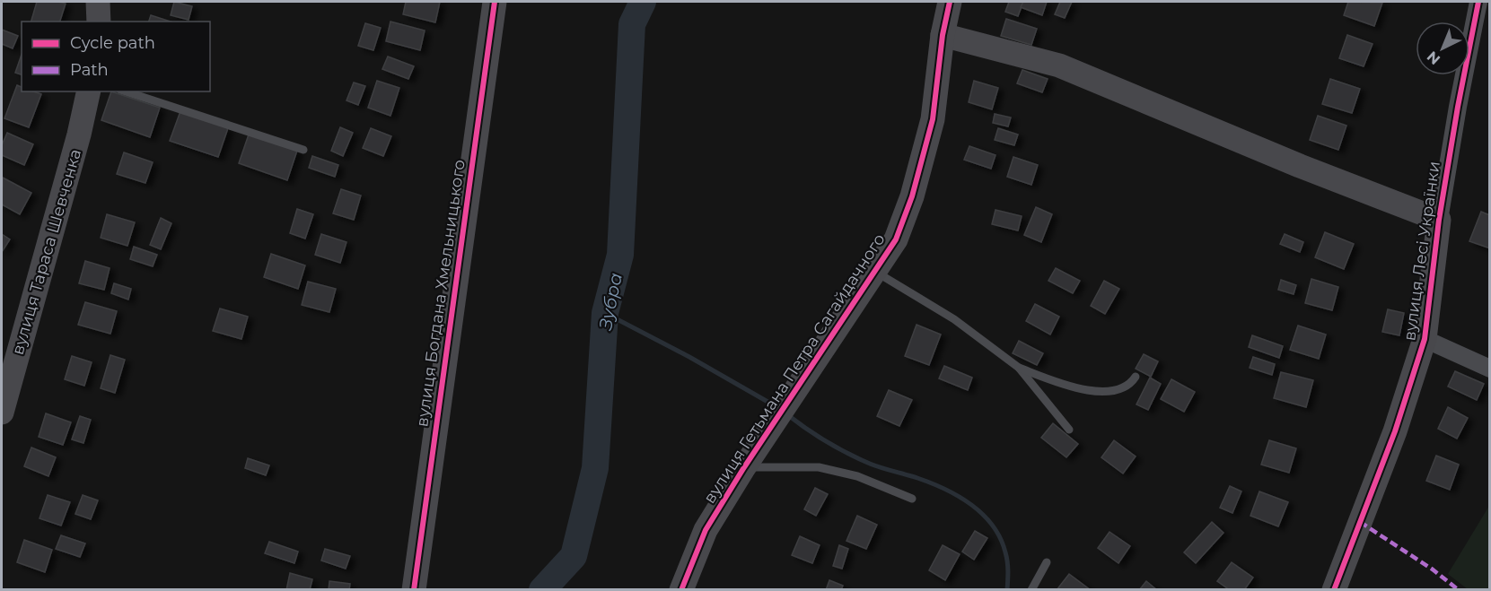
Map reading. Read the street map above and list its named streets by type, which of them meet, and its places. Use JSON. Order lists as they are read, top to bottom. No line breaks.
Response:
{"streets":{"street":["вулиця Лесі Українки","вулиця Тараса Шевченка","вулиця Богдана Хмельницького","вулиця Гетьмана Петра Сагайдачного"]},"water":["Зубра"],"legend":["Cycle path","Path"],"north":"bottom left"}
